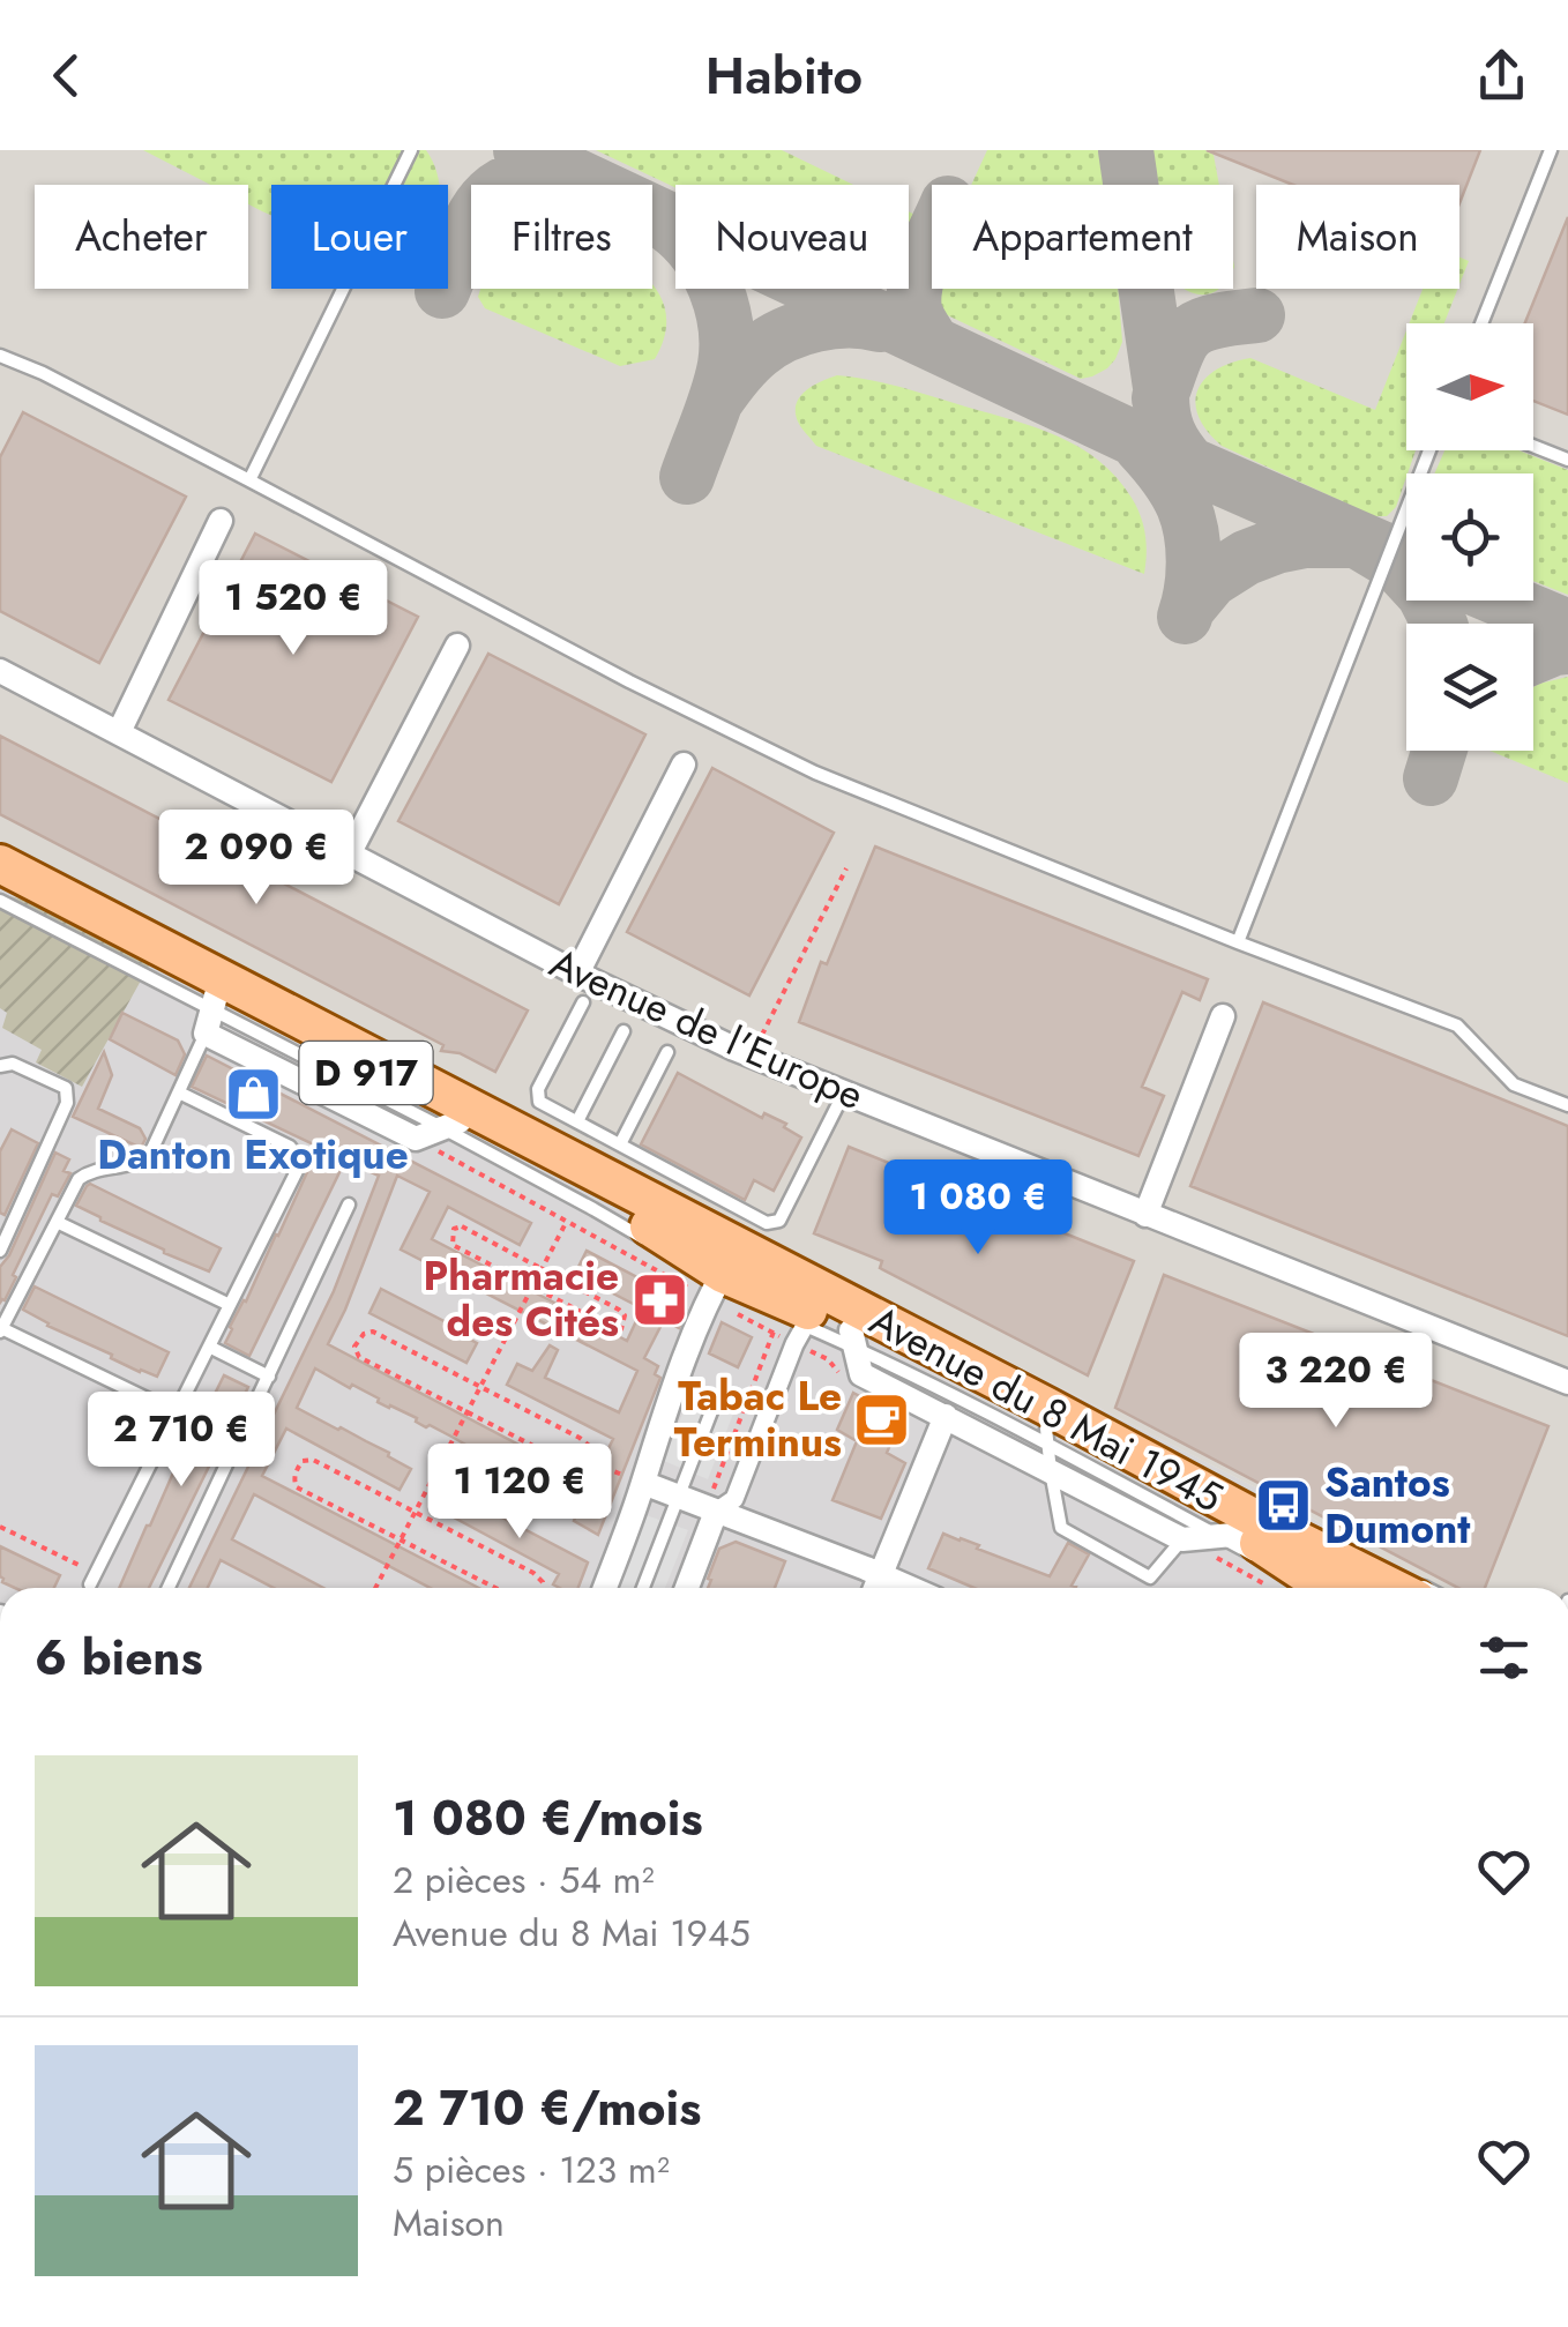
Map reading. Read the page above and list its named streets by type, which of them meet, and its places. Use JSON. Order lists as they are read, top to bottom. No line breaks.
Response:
{"streets":{"main road":["D 917","Avenue du 8 Mai 1945"],"street":["Avenue de l'Europe"]},"places":{"shop":["Danton Exotique"],"pharmacy":["Pharmacie des Cités"],"cafe":["Tabac Le Terminus"],"bus stop":["Santos Dumont"]},"north":"right","page":{"header":"Habito","chip":["Acheter","Louer","Filtres","Nouveau","Appartement","Maison"],"price":["1 520 €","2 090 €","1 080 €","3 220 €","2 710 €","1 120 €"],"heading":"6 biens","list":[{"name":"1 080 €/mois","note":"2 pièces · 54 m² · Avenue du 8 Mai 1945"},{"name":"2 710 €/mois","note":"5 pièces · 123 m² · Maison"}]}}
